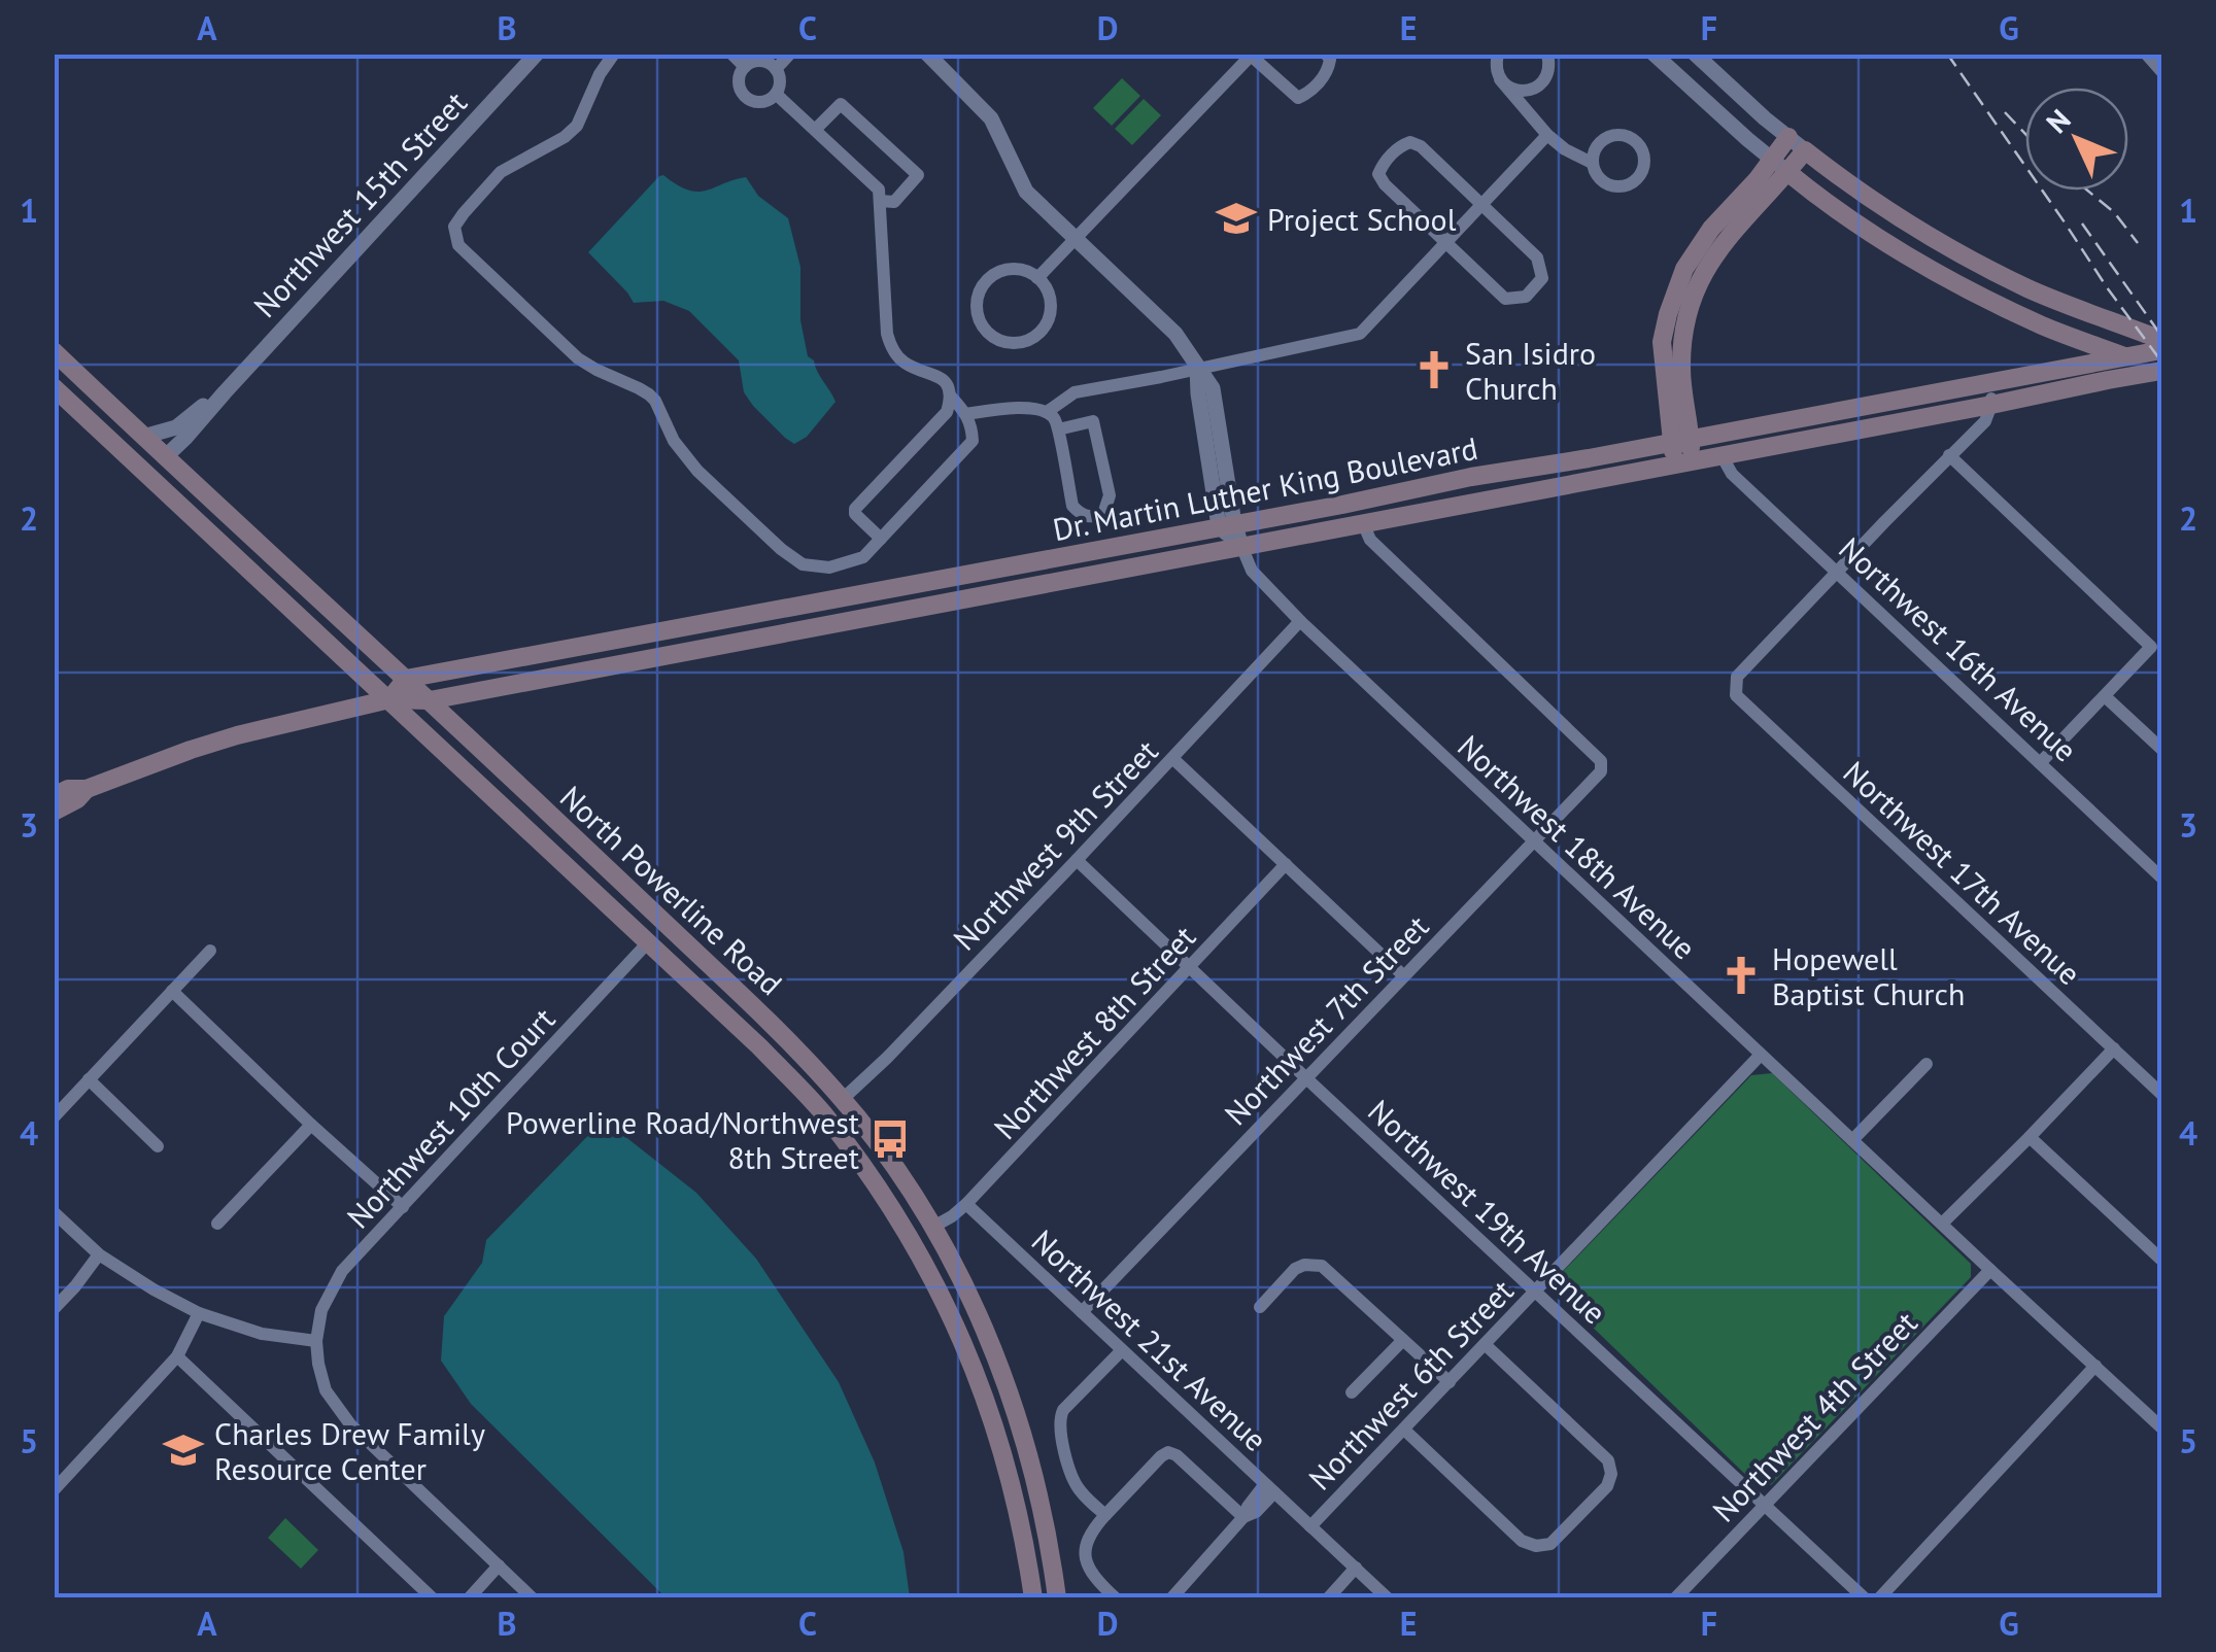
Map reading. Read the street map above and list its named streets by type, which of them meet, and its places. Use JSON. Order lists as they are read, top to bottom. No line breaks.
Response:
{"streets":{"main road":["Dr. Martin Luther King Boulevard","North Powerline Road"],"street":["Northwest 15th Street","Northwest 16th Avenue","Northwest 9th Street","Northwest 18th Avenue","Northwest 17th Avenue","Northwest 7th Street","Northwest 8th Street","Northwest 10th Court","Northwest 19th Avenue","Northwest 21st Avenue","Northwest 6th Street","Northwest 4th Street"]},"crossings":[["Northwest 15th Street","North Powerline Road"],["Dr. Martin Luther King Boulevard","Northwest 16th Avenue"],["Dr. Martin Luther King Boulevard","Northwest 18th Avenue"],["Dr. Martin Luther King Boulevard","North Powerline Road"],["Dr. Martin Luther King Boulevard","Northwest 7th Street"],["Northwest 16th Avenue","Northwest 17th Avenue"],["Northwest 9th Street","Northwest 18th Avenue"],["Northwest 9th Street","North Powerline Road"],["Northwest 9th Street","Northwest 19th Avenue"],["Northwest 18th Avenue","Northwest 7th Street"],["Northwest 18th Avenue","Northwest 6th Street"],["Northwest 18th Avenue","Northwest 4th Street"],["North Powerline Road","Northwest 8th Street"],["North Powerline Road","Northwest 10th Court"],["Northwest 7th Street","Northwest 19th Avenue"],["Northwest 7th Street","Northwest 21st Avenue"],["Northwest 8th Street","Northwest 19th Avenue"],["Northwest 8th Street","Northwest 21st Avenue"],["Northwest 19th Avenue","Northwest 6th Street"],["Northwest 19th Avenue","Northwest 4th Street"],["Northwest 21st Avenue","Northwest 6th Street"]],"places":{"school or university":["Project School","Charles Drew Family Resource Center"],"church":["San Isidro Church","Hopewell Baptist Church"],"bus stop":["Powerline Road/Northwest 8th Street"]},"north":"top left","grid":{"columns":["A","B","C","D","E","F","G"],"rows":["1","2","3","4","5"]}}
